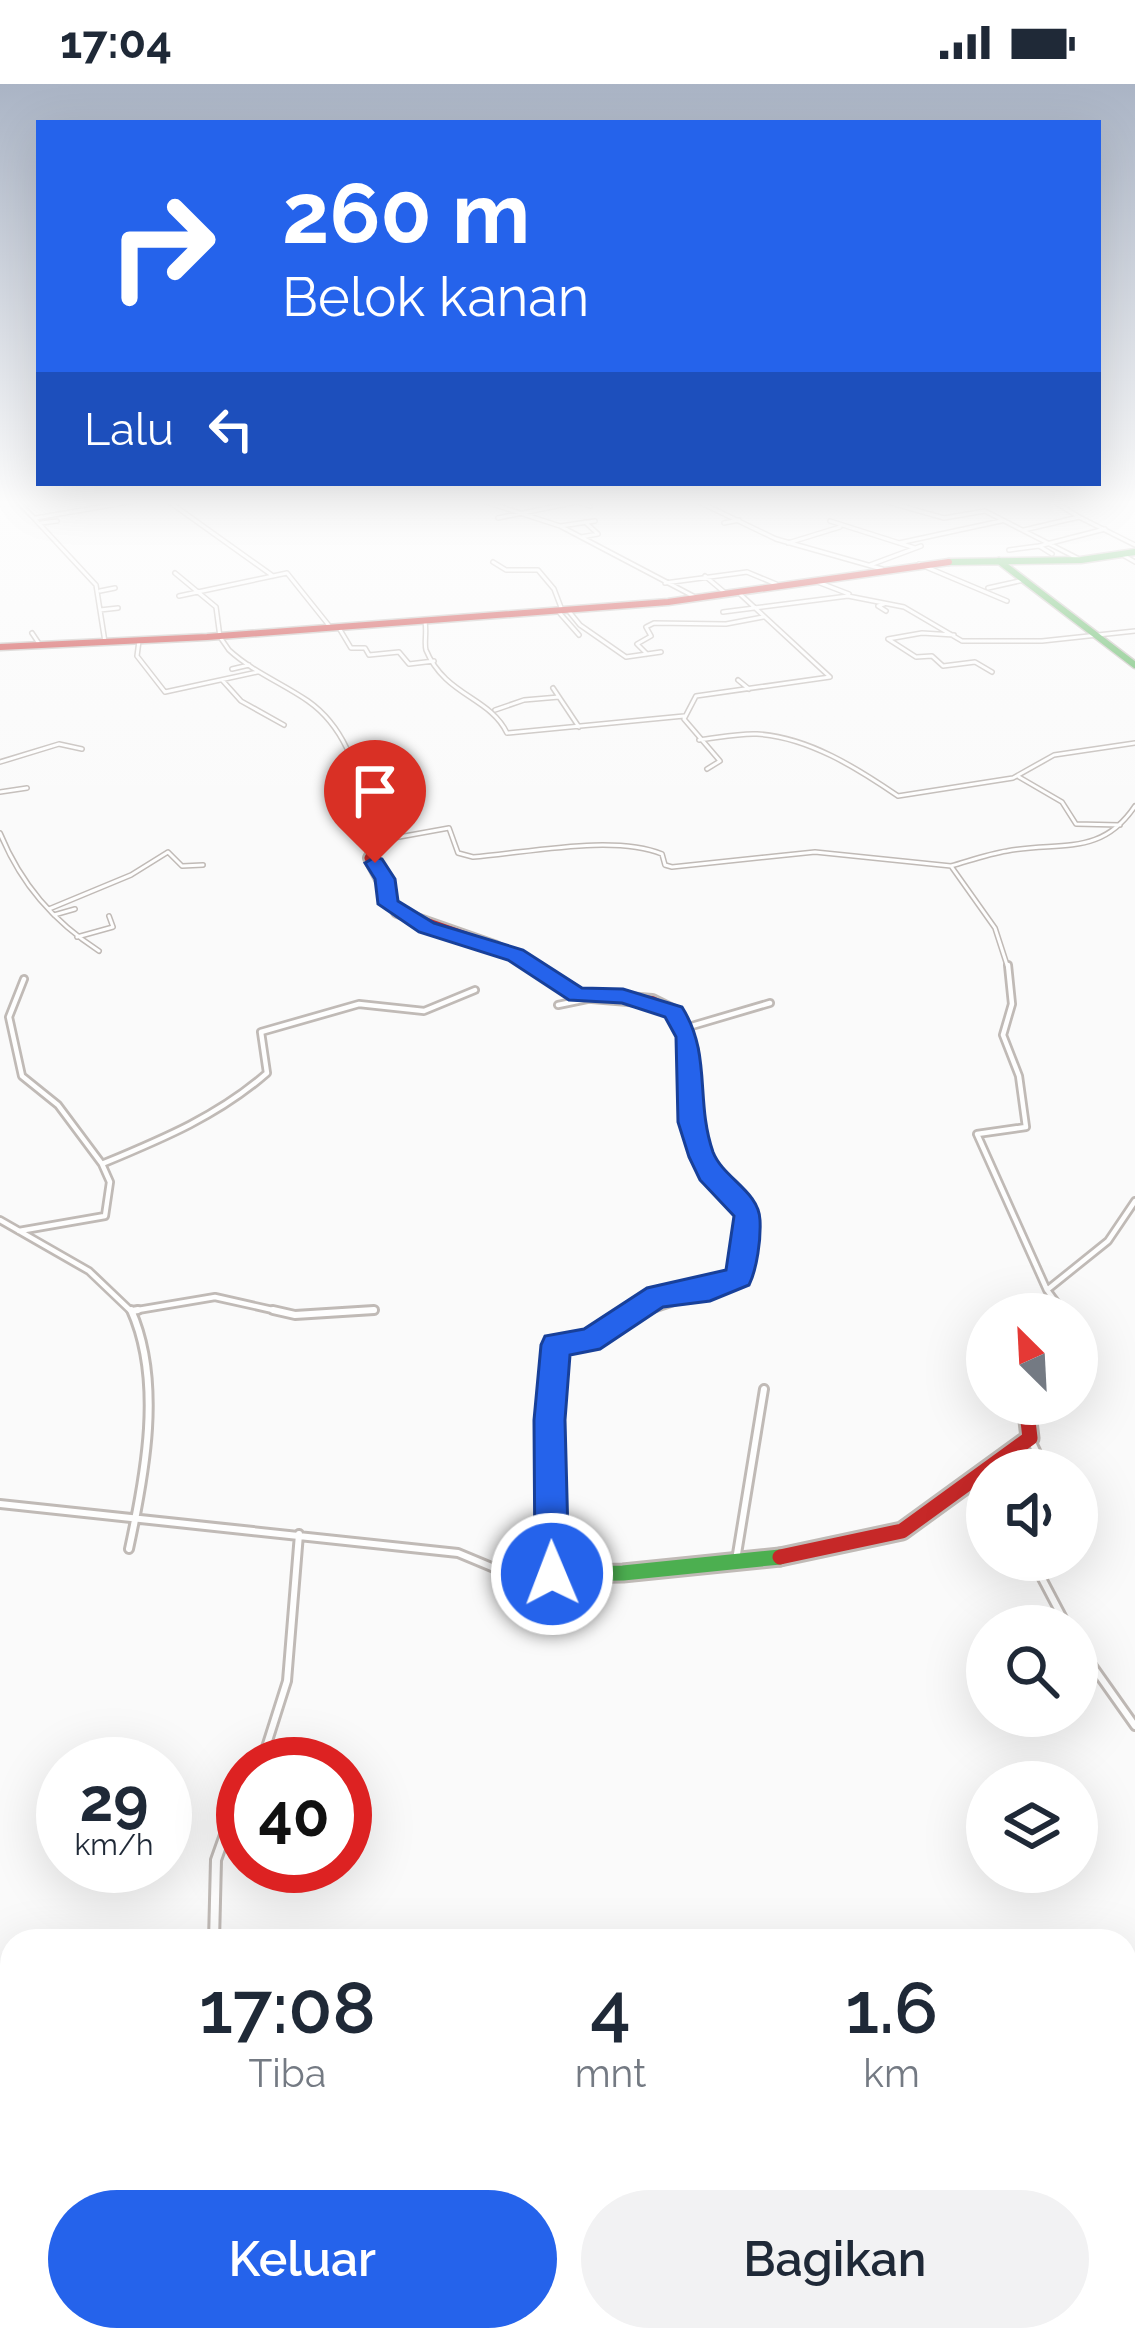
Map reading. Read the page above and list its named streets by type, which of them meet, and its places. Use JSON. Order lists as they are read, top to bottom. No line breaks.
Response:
{"north":"top left","page":{"status":"17:04","turn":["260 m","Belok kanan"],"then":"Lalu","speed":"29 km/h","limit":"40","eta":["17:08","Tiba","4","mnt","1.6","km"],"buttons":["Keluar","Bagikan"]}}
